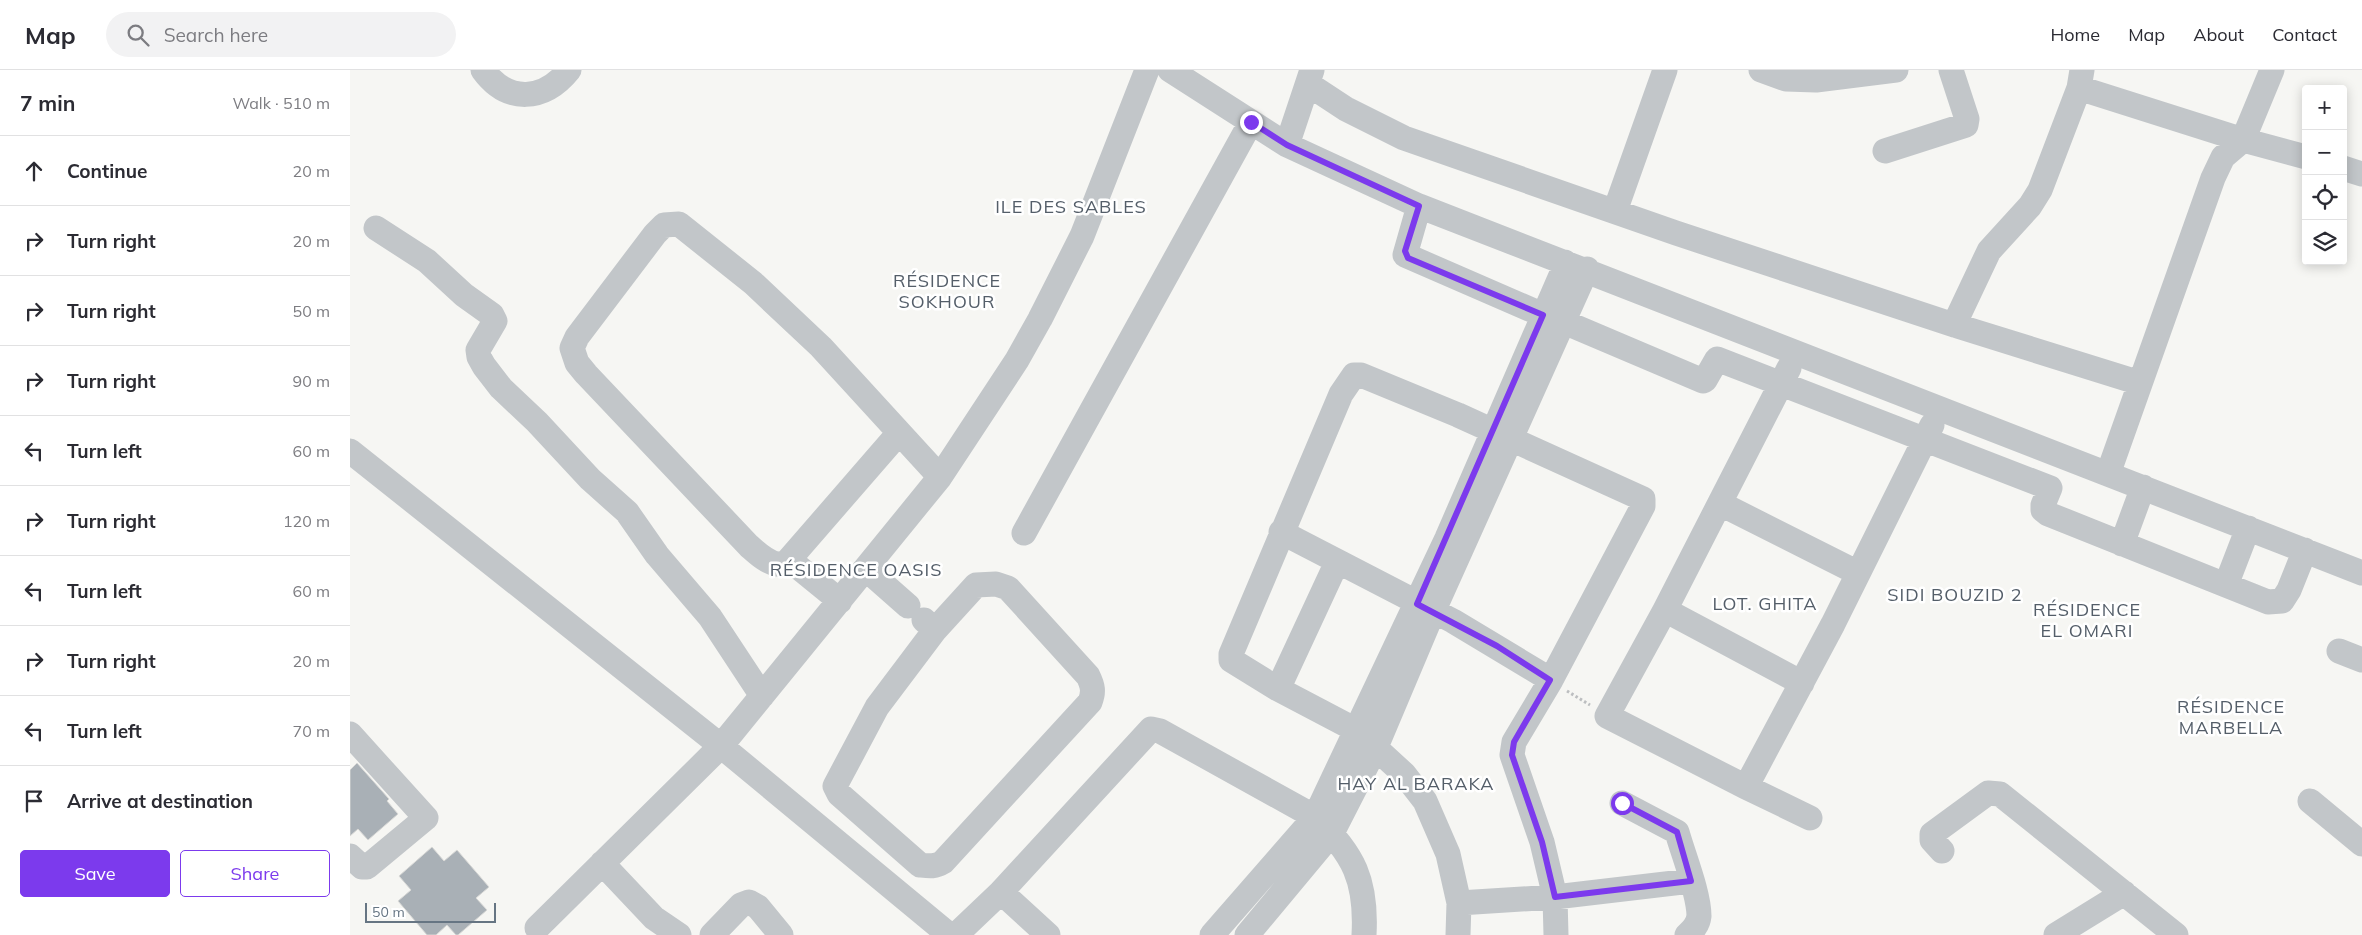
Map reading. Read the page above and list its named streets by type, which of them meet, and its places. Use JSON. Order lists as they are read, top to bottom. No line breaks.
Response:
{"districts":["ILE DES SABLES","RÉSIDENCE SOKHOUR","RÉSIDENCE OASIS","SIDI BOUZID 2","LOT. GHITA","RÉSIDENCE EL OMARI","RÉSIDENCE MARBELLA","HAY AL BARAKA"],"scale_bar":"50 m","page":{"header":"Map","search":"Search here","nav":["Home","Map","About","Contact"],"heading":["7 min","Walk · 510 m"],"map_buttons":["+","−"],"list":[["Continue","20 m"],["Turn right","20 m"],["Turn right","50 m"],["Turn right","90 m"],["Turn left","60 m"],["Turn right","120 m"],["Turn left","60 m"],["Turn right","20 m"],["Turn left","70 m"],"Arrive at destination"],"buttons":["Save","Share"],"scale":"50 m"}}
